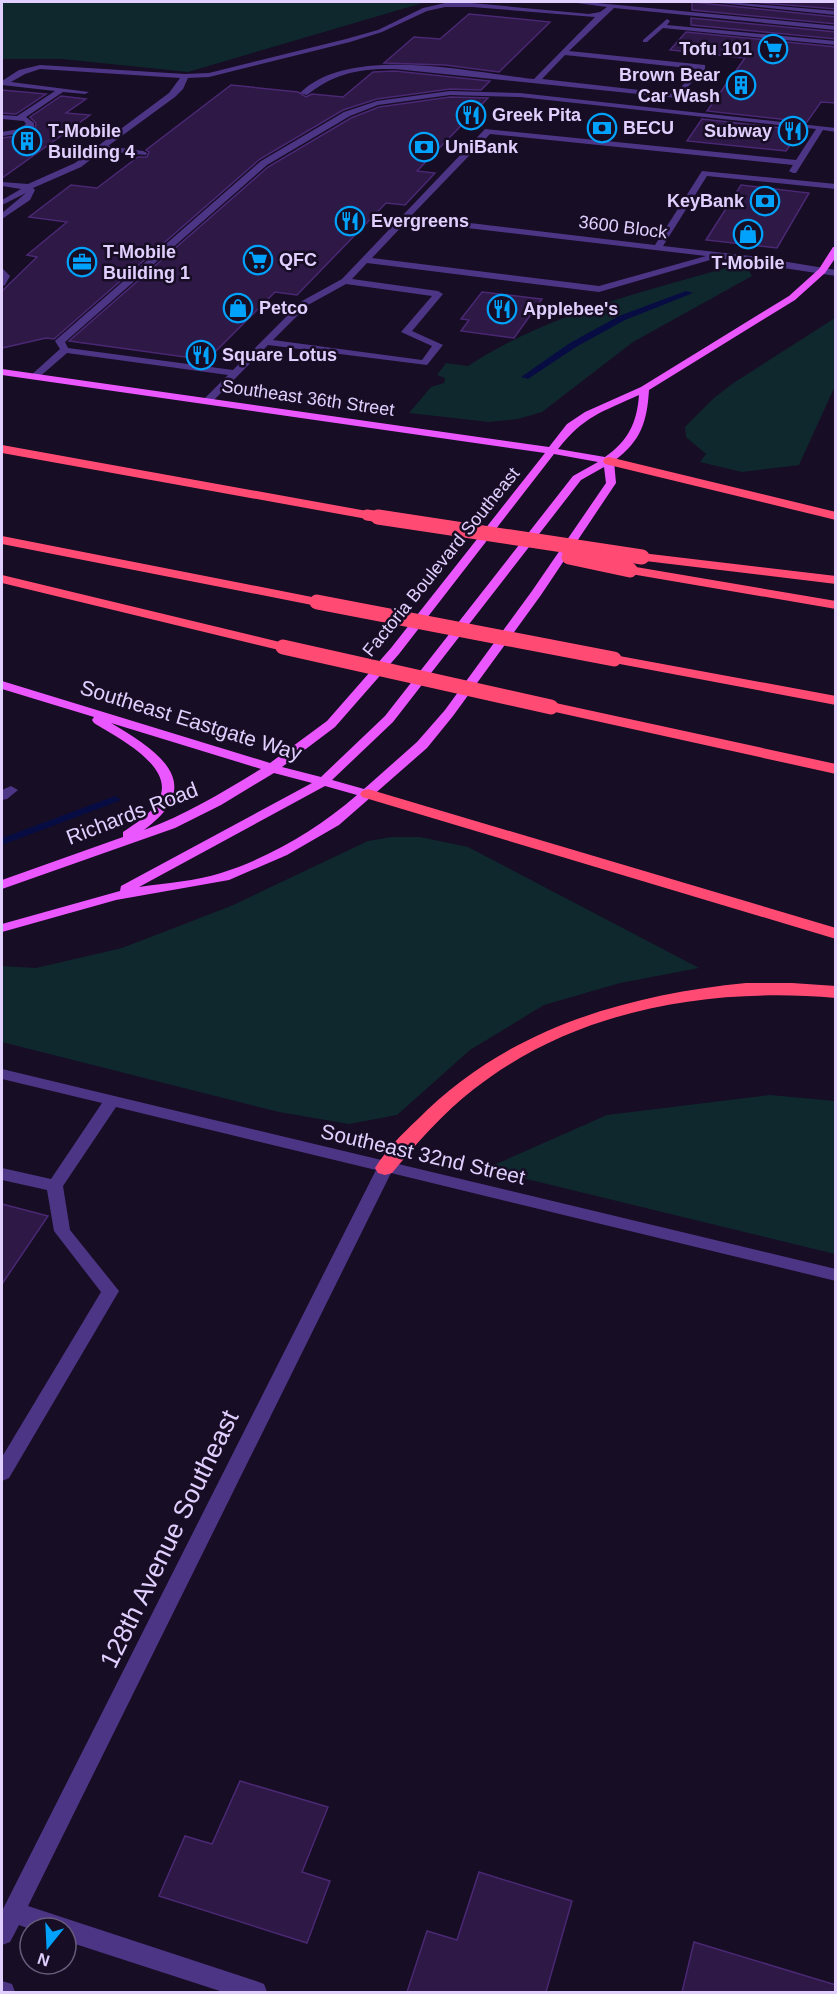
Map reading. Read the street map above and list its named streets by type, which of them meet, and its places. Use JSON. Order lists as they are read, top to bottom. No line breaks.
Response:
{"streets":{"main road":["Southeast 36th Street","Factoria Boulevard Southeast","Southeast Eastgate Way","Richards Road"],"street":["3600 Block","Southeast 32nd Street","128th Avenue Southeast"]},"crossings":[["3600 Block","Factoria Boulevard Southeast"],["Southeast 36th Street","Factoria Boulevard Southeast"],["Factoria Boulevard Southeast","Southeast Eastgate Way"],["Factoria Boulevard Southeast","Richards Road"],["Southeast Eastgate Way","Richards Road"],["Southeast 32nd Street","128th Avenue Southeast"]],"places":{"supermarket":["Tofu 101","QFC"],"building":["Brown Bear Car Wash","T-Mobile Building 4"],"restaurant":["Greek Pita","Subway","Evergreens","Applebee's","Square Lotus"],"bank":["BECU","UniBank","KeyBank"],"shop":["T-Mobile","Petco"],"office":["T-Mobile Building 1"]},"north":"bottom"}
